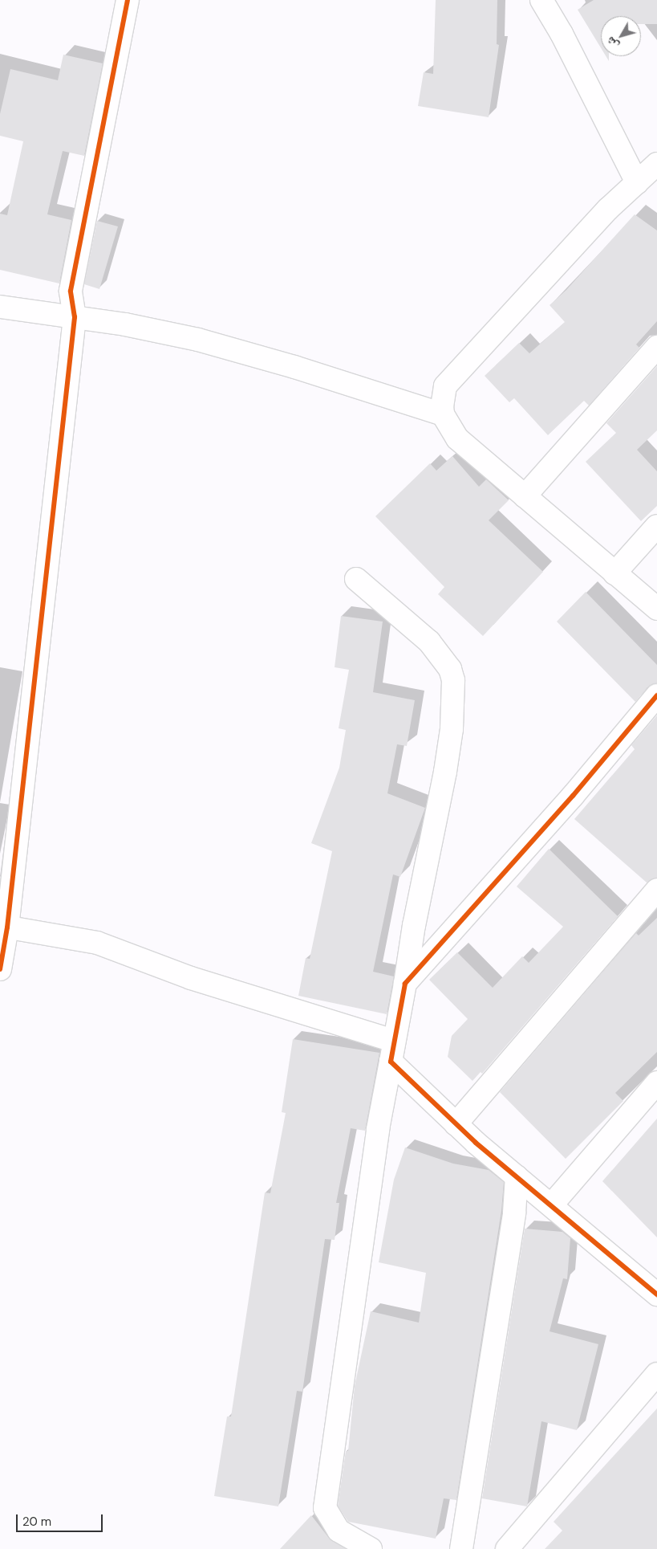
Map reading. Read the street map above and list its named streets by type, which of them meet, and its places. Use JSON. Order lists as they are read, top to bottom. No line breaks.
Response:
{"scale_bar":"20 m","north":"bottom left"}
